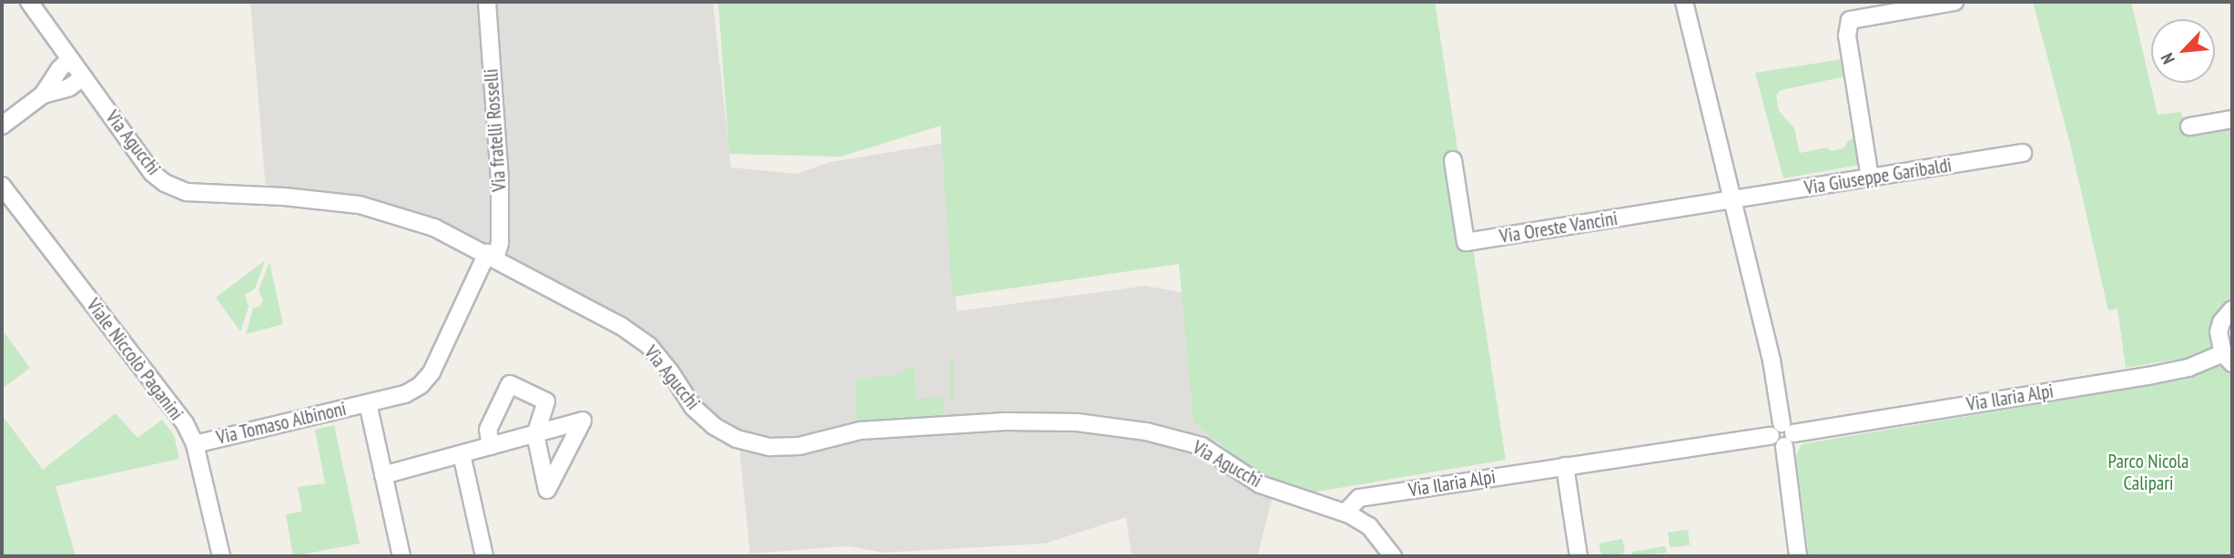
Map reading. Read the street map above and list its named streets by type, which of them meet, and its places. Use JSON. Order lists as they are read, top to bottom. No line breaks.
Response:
{"streets":{"street":["Via fratelli Rosselli","Via Agucchi","Via Giuseppe Garibaldi","Via Oreste Vancini","Viale Niccolò Paganini","Via Ilaria Alpi","Via Tomaso Albinoni"]},"crossings":[["Via fratelli Rosselli","Via Agucchi"],["Via fratelli Rosselli","Via Tomaso Albinoni"],["Via Agucchi","Via Ilaria Alpi"],["Via Agucchi","Via Tomaso Albinoni"],["Via Giuseppe Garibaldi","Via Oreste Vancini"],["Viale Niccolò Paganini","Via Tomaso Albinoni"]],"parks":["Parco Nicola Calipari"],"north":"bottom left"}
